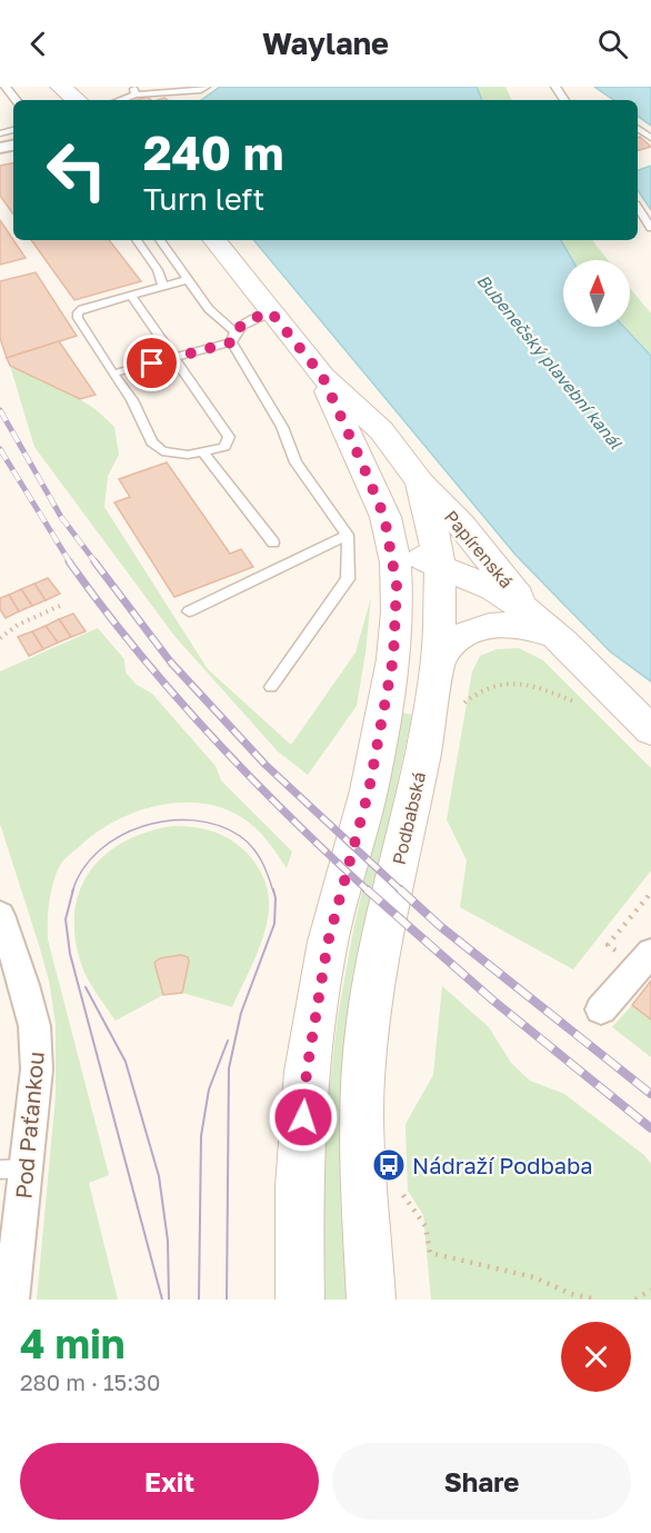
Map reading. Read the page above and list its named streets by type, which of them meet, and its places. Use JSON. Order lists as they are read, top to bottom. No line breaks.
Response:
{"streets":{"main road":["Papírenská","Podbabská"],"street":["Pod Paťankou"]},"crossings":[["Papírenská","Podbabská"]],"water":["Bubenečský plavební kanál"],"places":{"bus stop":["Nádraží Podbaba"]},"north":"top","page":{"header":"Waylane","turn":["240 m","Turn left"],"heading":["4 min","280 m · 15:30"],"buttons":["Exit","Share"]}}
